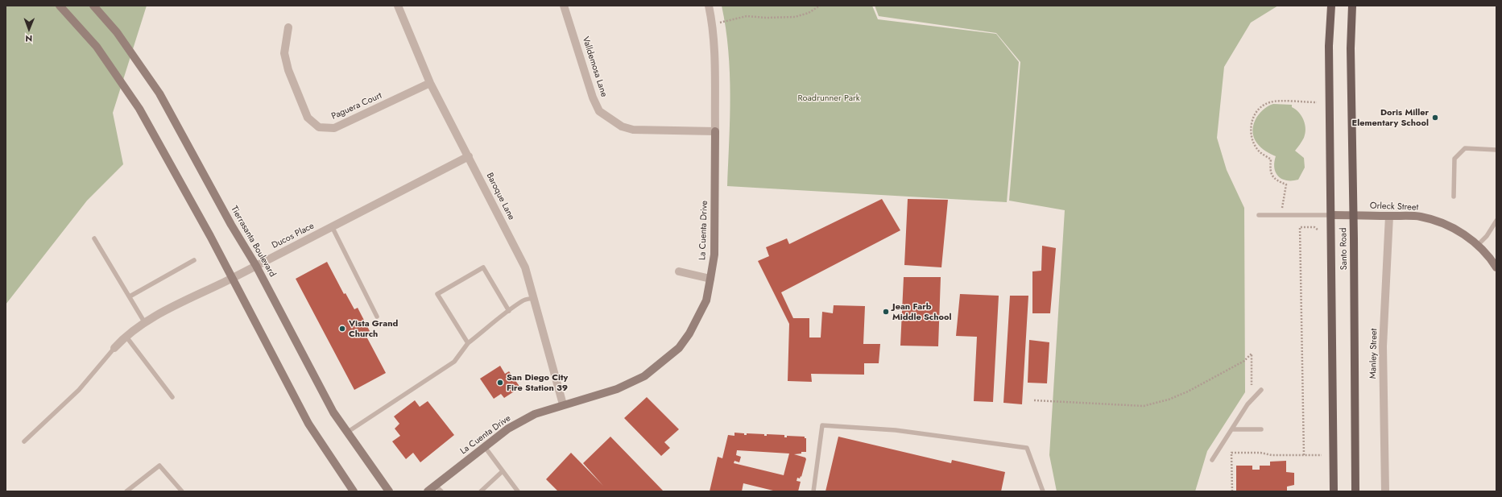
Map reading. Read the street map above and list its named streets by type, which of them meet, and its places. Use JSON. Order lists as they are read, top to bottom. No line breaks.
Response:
{"streets":{"main road":["Orleck Street","La Cuenta Drive","Tierrasanta Boulevard","Santo Road"],"street":["Valldemosa Lane","Paguera Court","Baroque Lane","Ducos Place","Manley Street"]},"crossings":[["Valldemosa Lane","La Cuenta Drive"],["Paguera Court","Baroque Lane"],["Baroque Lane","La Cuenta Drive"],["Baroque Lane","Ducos Place"],["Orleck Street","Santo Road"],["Orleck Street","Manley Street"],["Ducos Place","Tierrasanta Boulevard"]],"parks":["Roadrunner Park"],"places":["Doris Miller Elementary School","Jean Farb Middle School","Vista Grand Church","San Diego City Fire Station 39"],"north":"bottom"}
